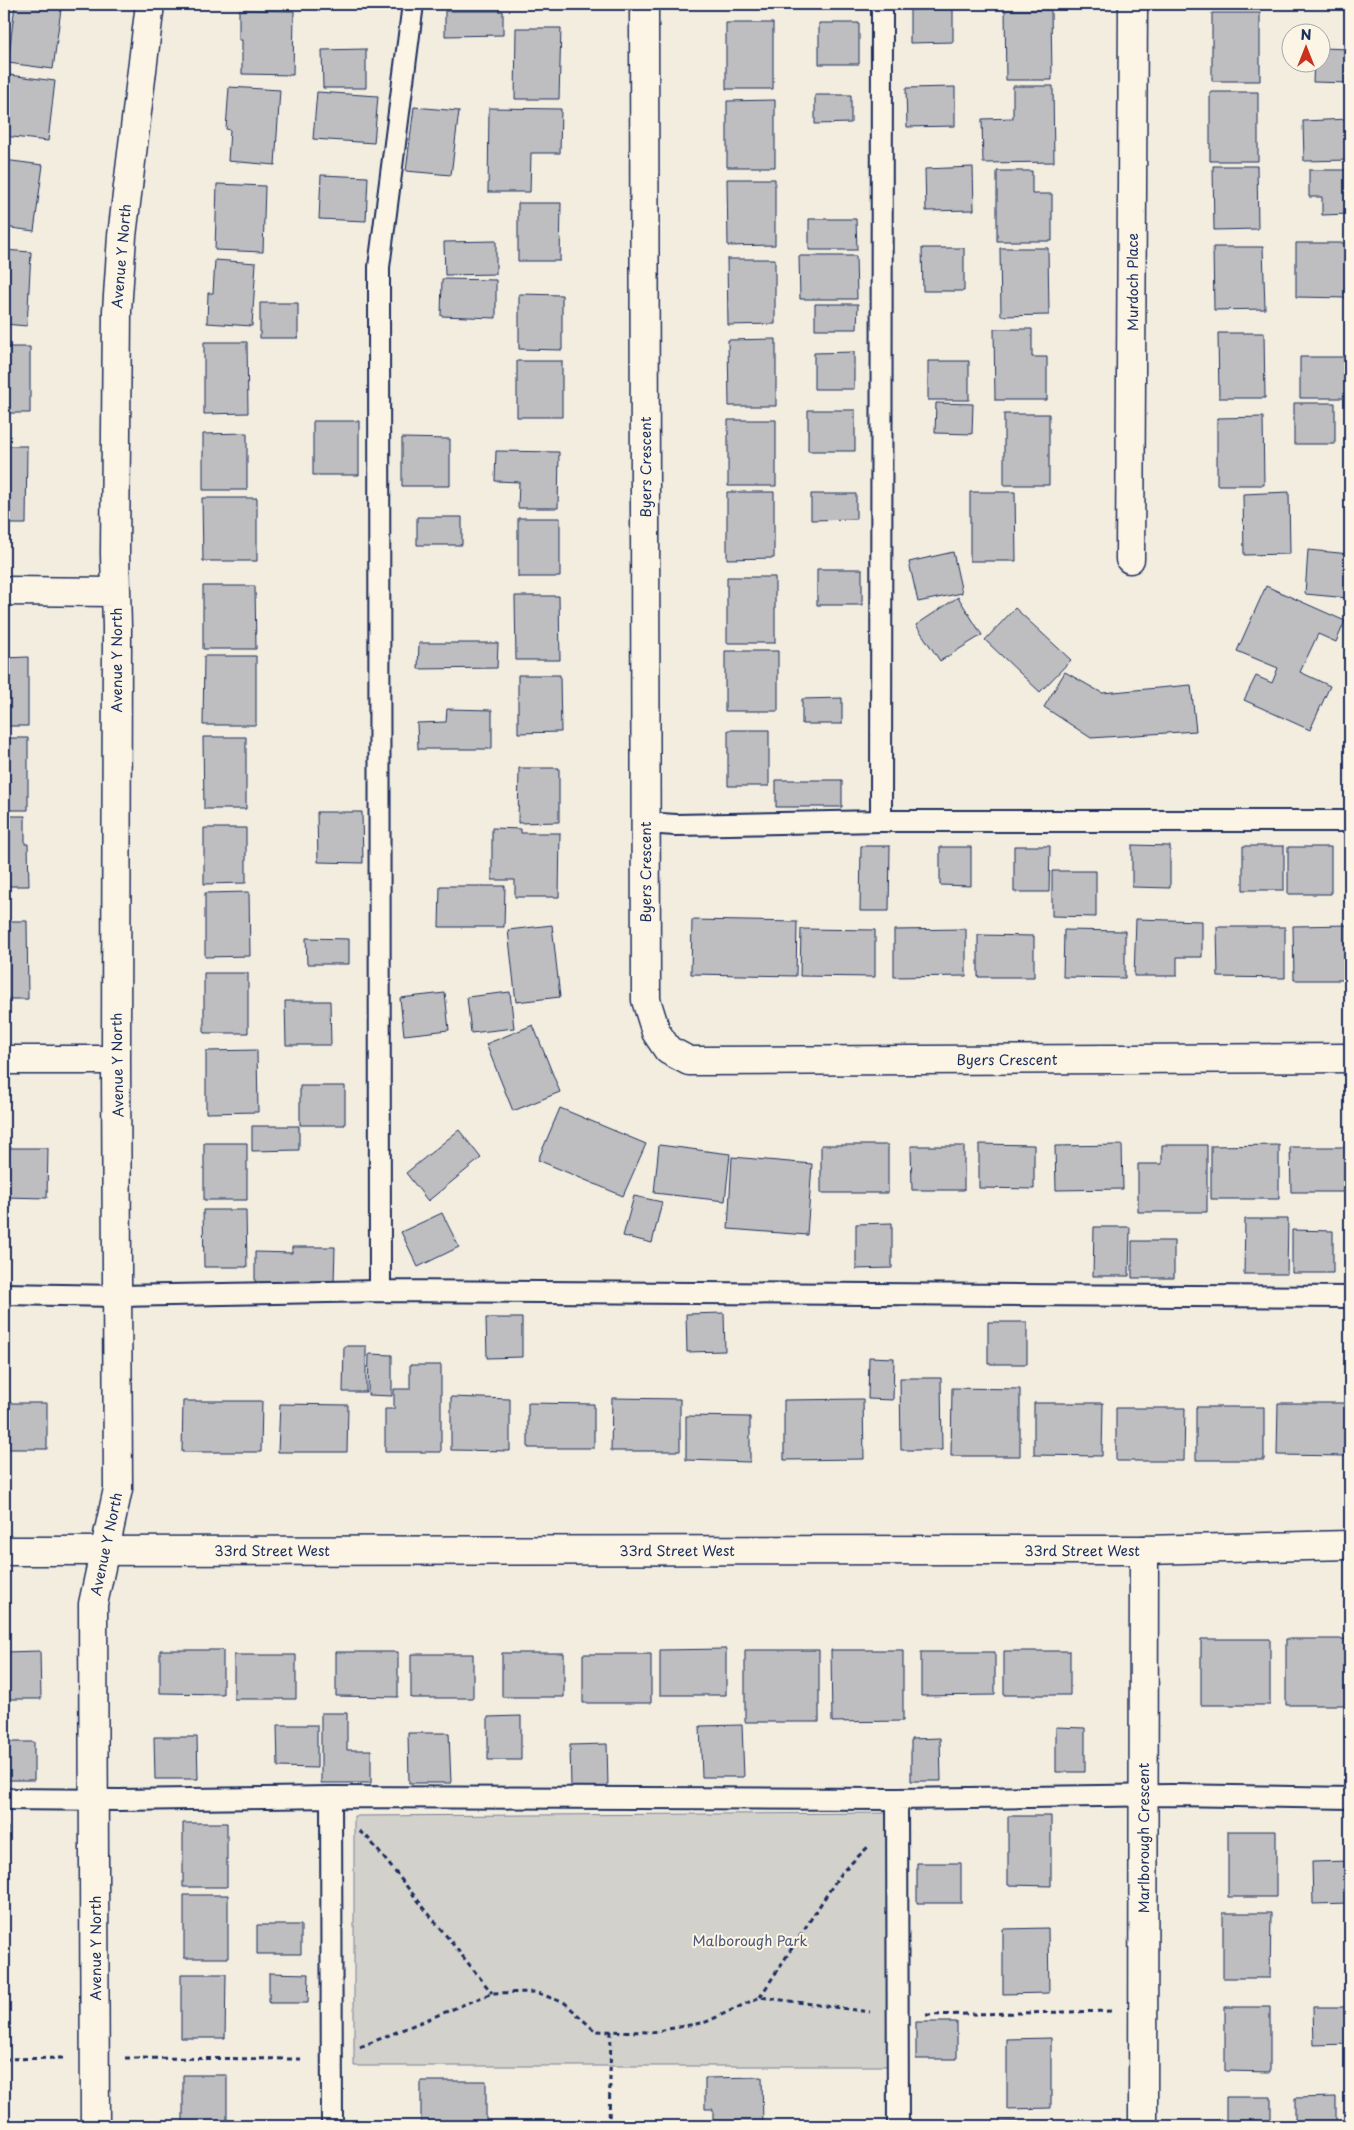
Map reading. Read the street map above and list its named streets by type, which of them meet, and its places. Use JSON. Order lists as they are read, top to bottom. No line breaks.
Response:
{"streets":{"street":["Avenue Y North","Murdoch Place","Byers Crescent","33rd Street West","Marlborough Crescent"]},"crossings":[["Avenue Y North","33rd Street West"],["33rd Street West","Marlborough Crescent"]],"parks":["Malborough Park"],"north":"top"}
